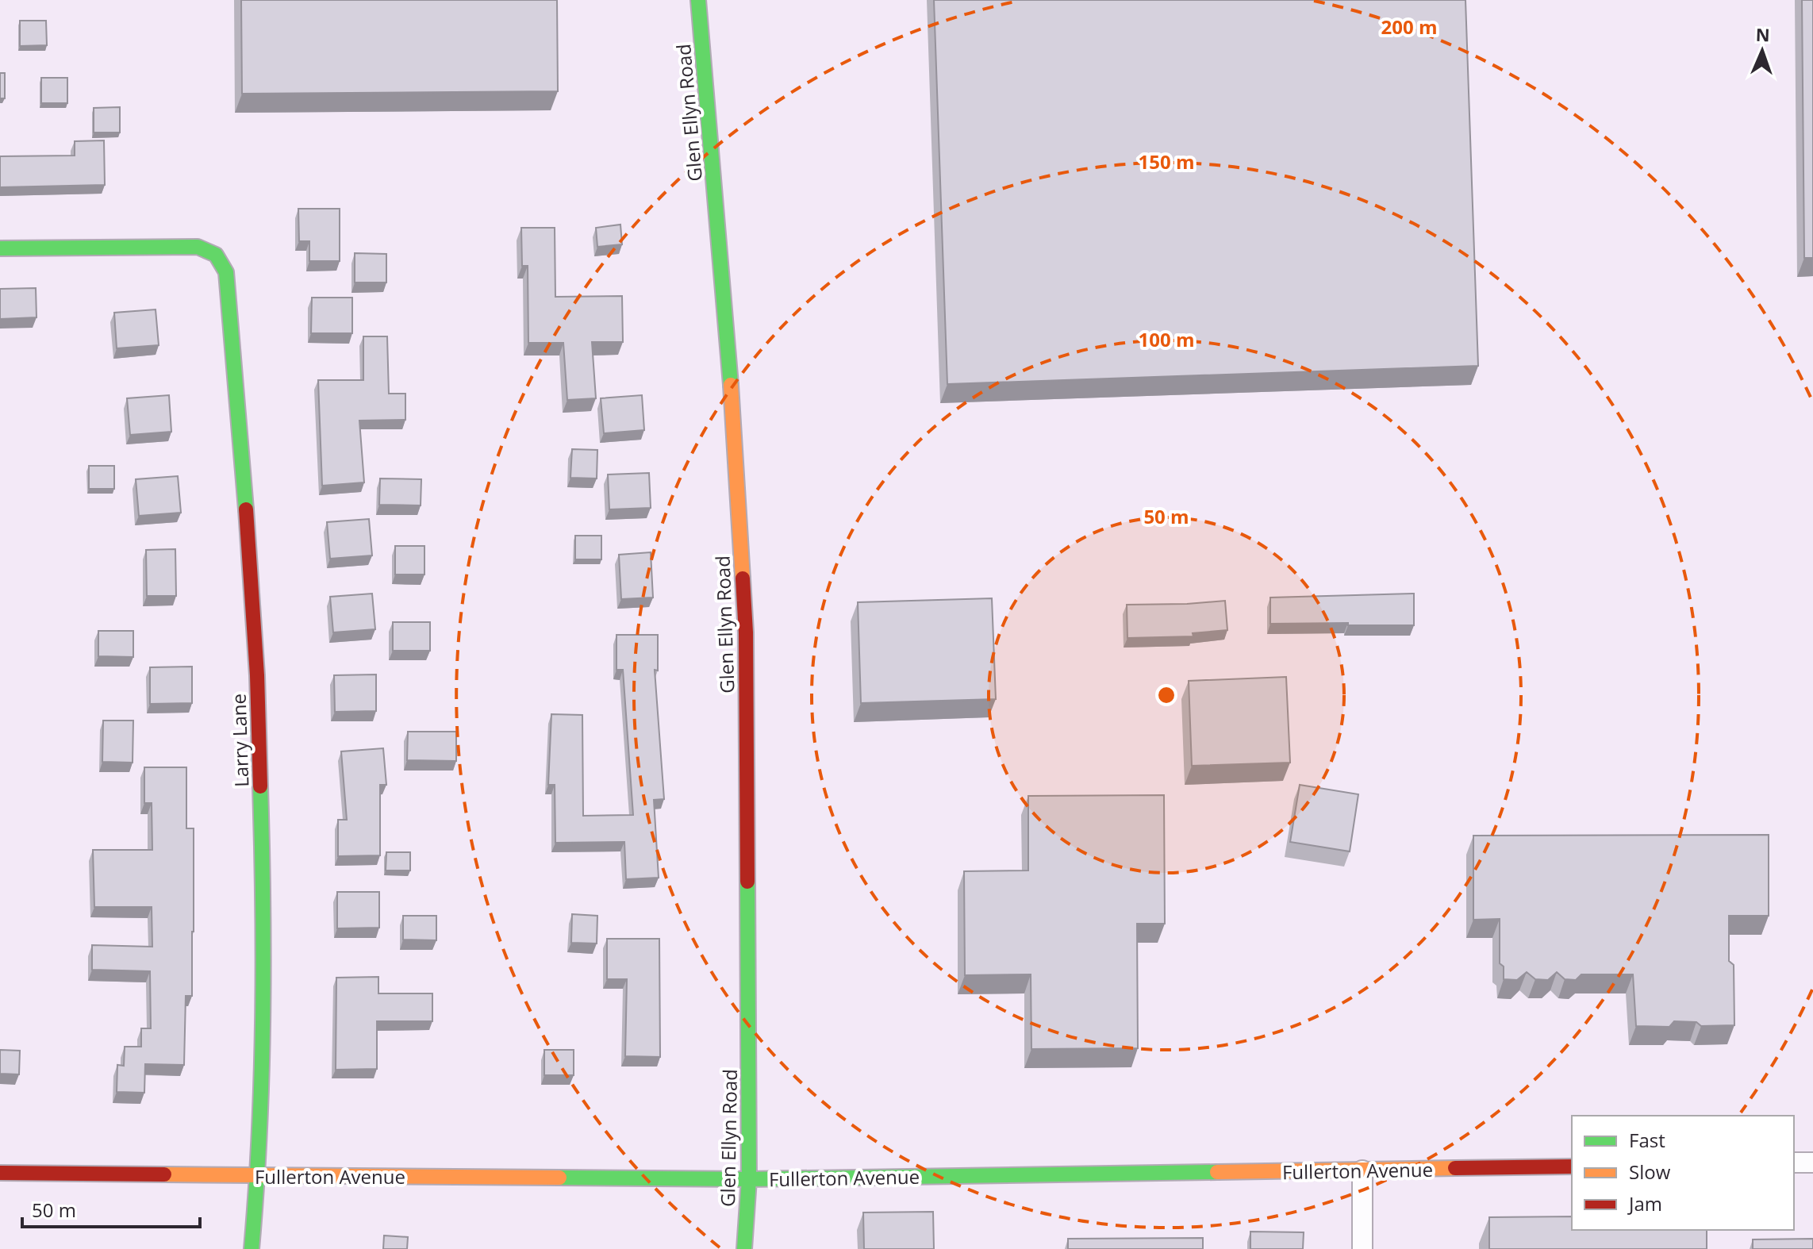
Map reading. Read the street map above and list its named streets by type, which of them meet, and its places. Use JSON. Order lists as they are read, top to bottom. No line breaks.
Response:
{"streets":{"street":["Glen Ellyn Road","Larry Lane","Fullerton Avenue"]},"crossings":[["Glen Ellyn Road","Fullerton Avenue"],["Larry Lane","Fullerton Avenue"]],"legend":["Fast","Slow","Jam"],"scale_bar":"50 m","north":"top","rings":["200 m","150 m","100 m","50 m"]}
